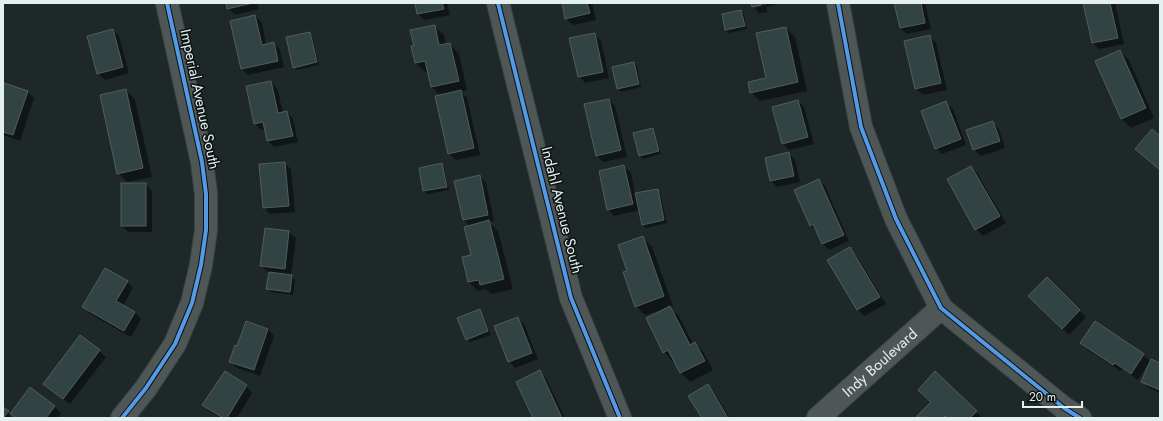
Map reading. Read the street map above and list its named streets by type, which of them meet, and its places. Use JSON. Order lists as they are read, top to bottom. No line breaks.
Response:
{"streets":{"street":["Imperial Avenue South","Indahl Avenue South","Indy Boulevard"]},"scale_bar":"20 m"}
